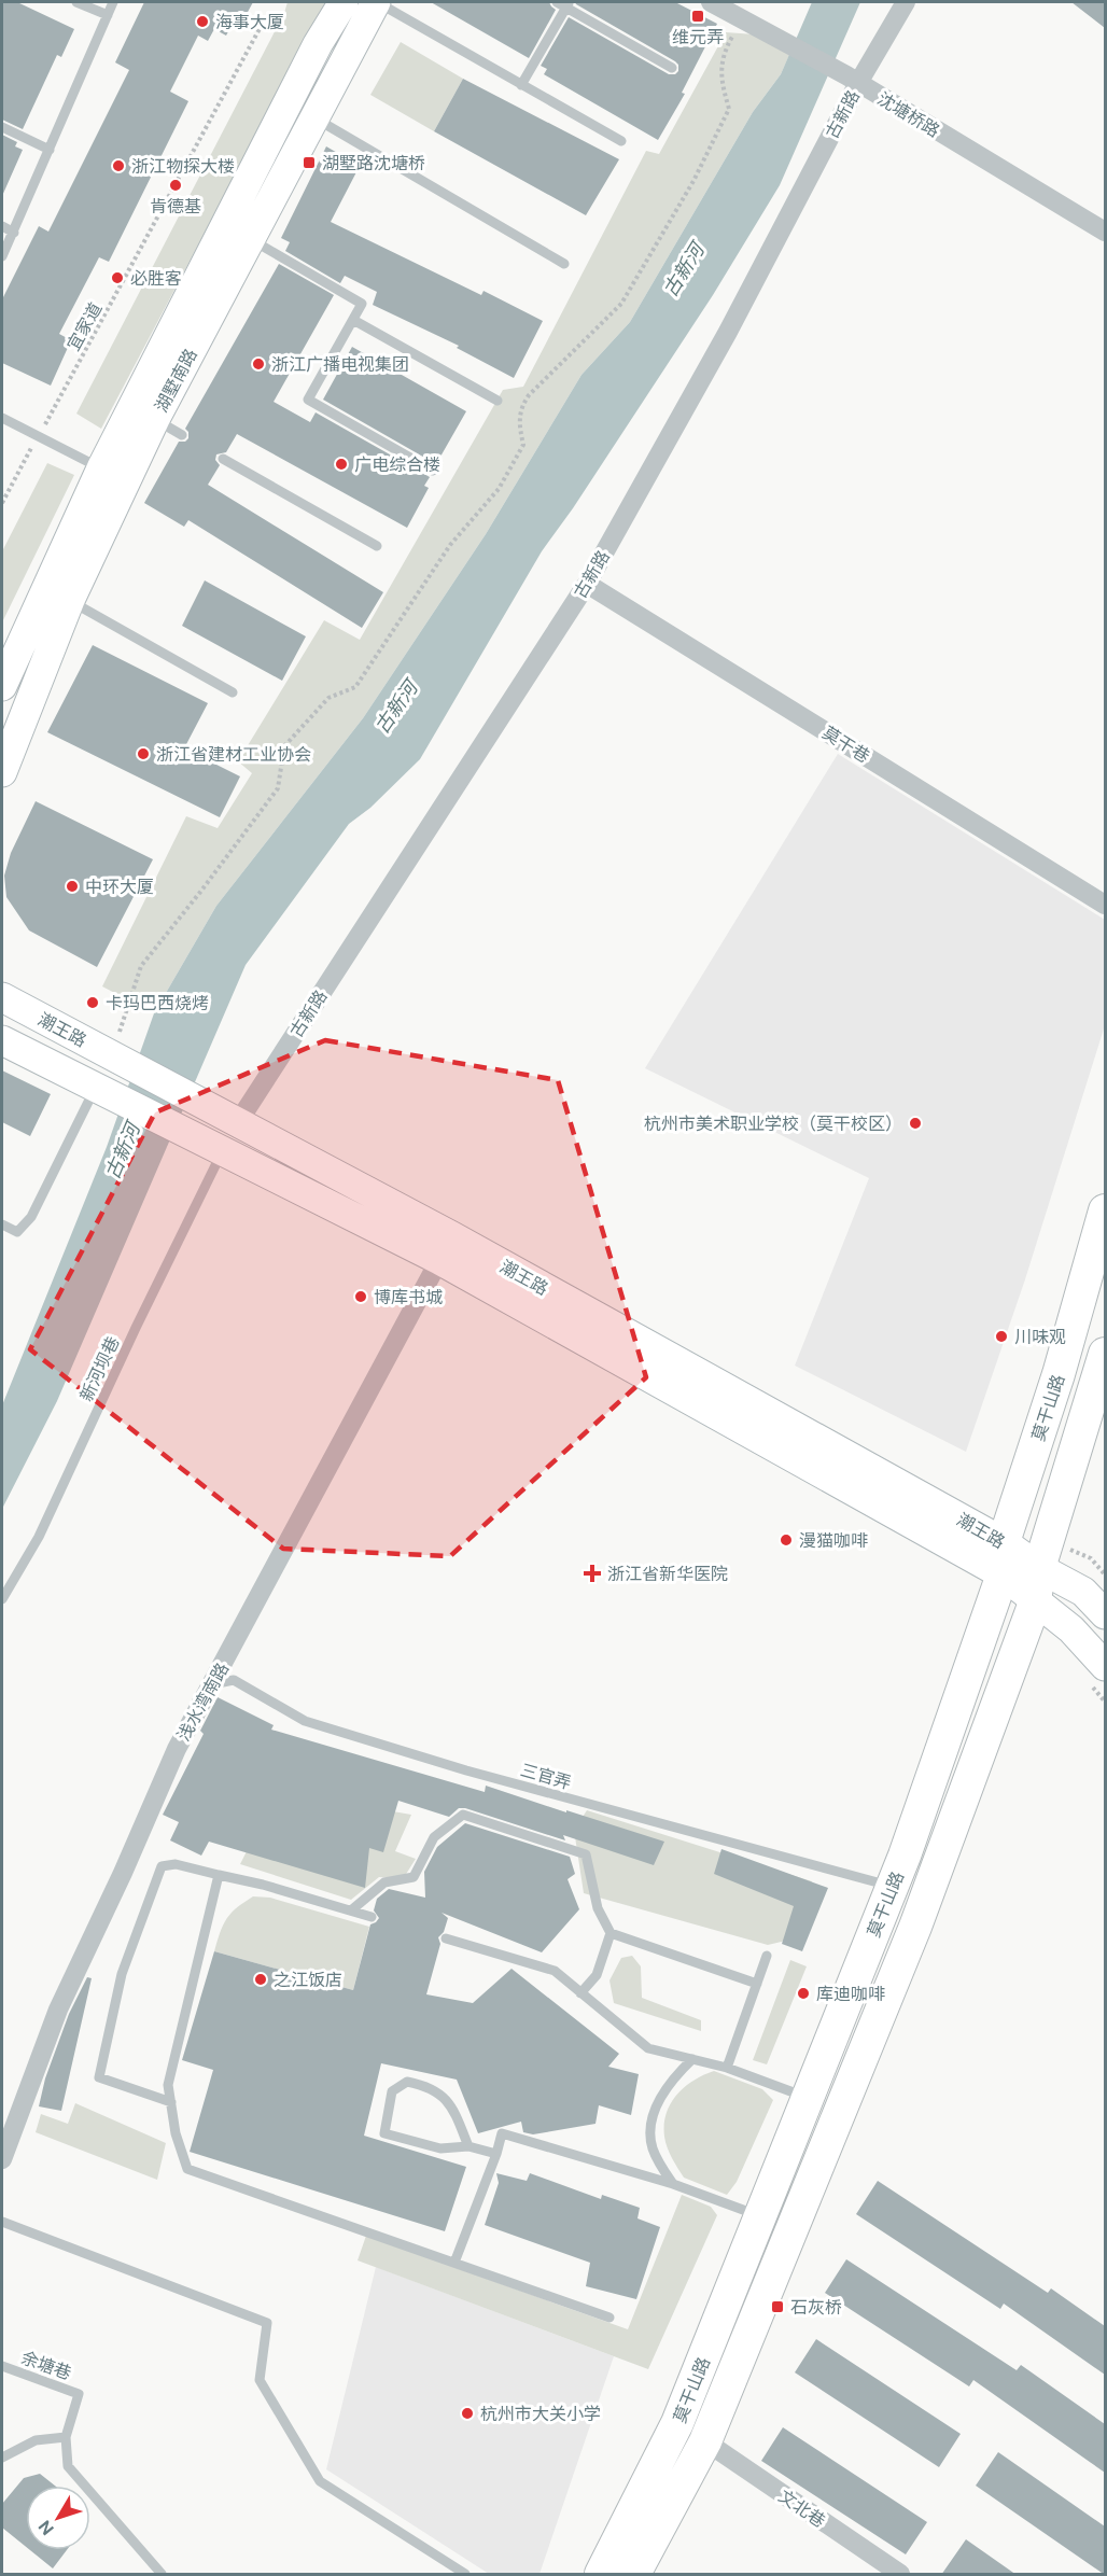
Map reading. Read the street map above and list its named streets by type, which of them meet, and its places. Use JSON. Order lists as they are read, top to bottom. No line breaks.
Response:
{"streets":{"main road":["湖墅南路","潮王路","莫干山路"],"street":["古新路","沈塘桥路","莫干巷","浅水湾南路","文北巷"],"lane":["新河坝巷","三官弄","余塘巷"],"path":["宜家道"]},"crossings":[["古新路","沈塘桥路"],["古新路","莫干巷"],["古新路","潮王路"],["潮王路","新河坝巷"],["潮王路","莫干山路"],["潮王路","浅水湾南路"],["莫干山路","三官弄"],["莫干山路","文北巷"],["浅水湾南路","三官弄"]],"water":["古新河"],"places":{"transit":["维元弄","湖墅路沈塘桥","石灰桥"],"other":["海事大厦","浙江物探大楼","肯德基","必胜客","浙江广播电视集团","广电综合楼","浙江省建材工业协会","中环大厦","卡玛巴西烧烤","杭州市美术职业学校（莫干校区）","博库书城","川味观","漫猫咖啡","之江饭店","库迪咖啡","杭州市大关小学"],"health":["浙江省新华医院"]},"north":"bottom left"}
